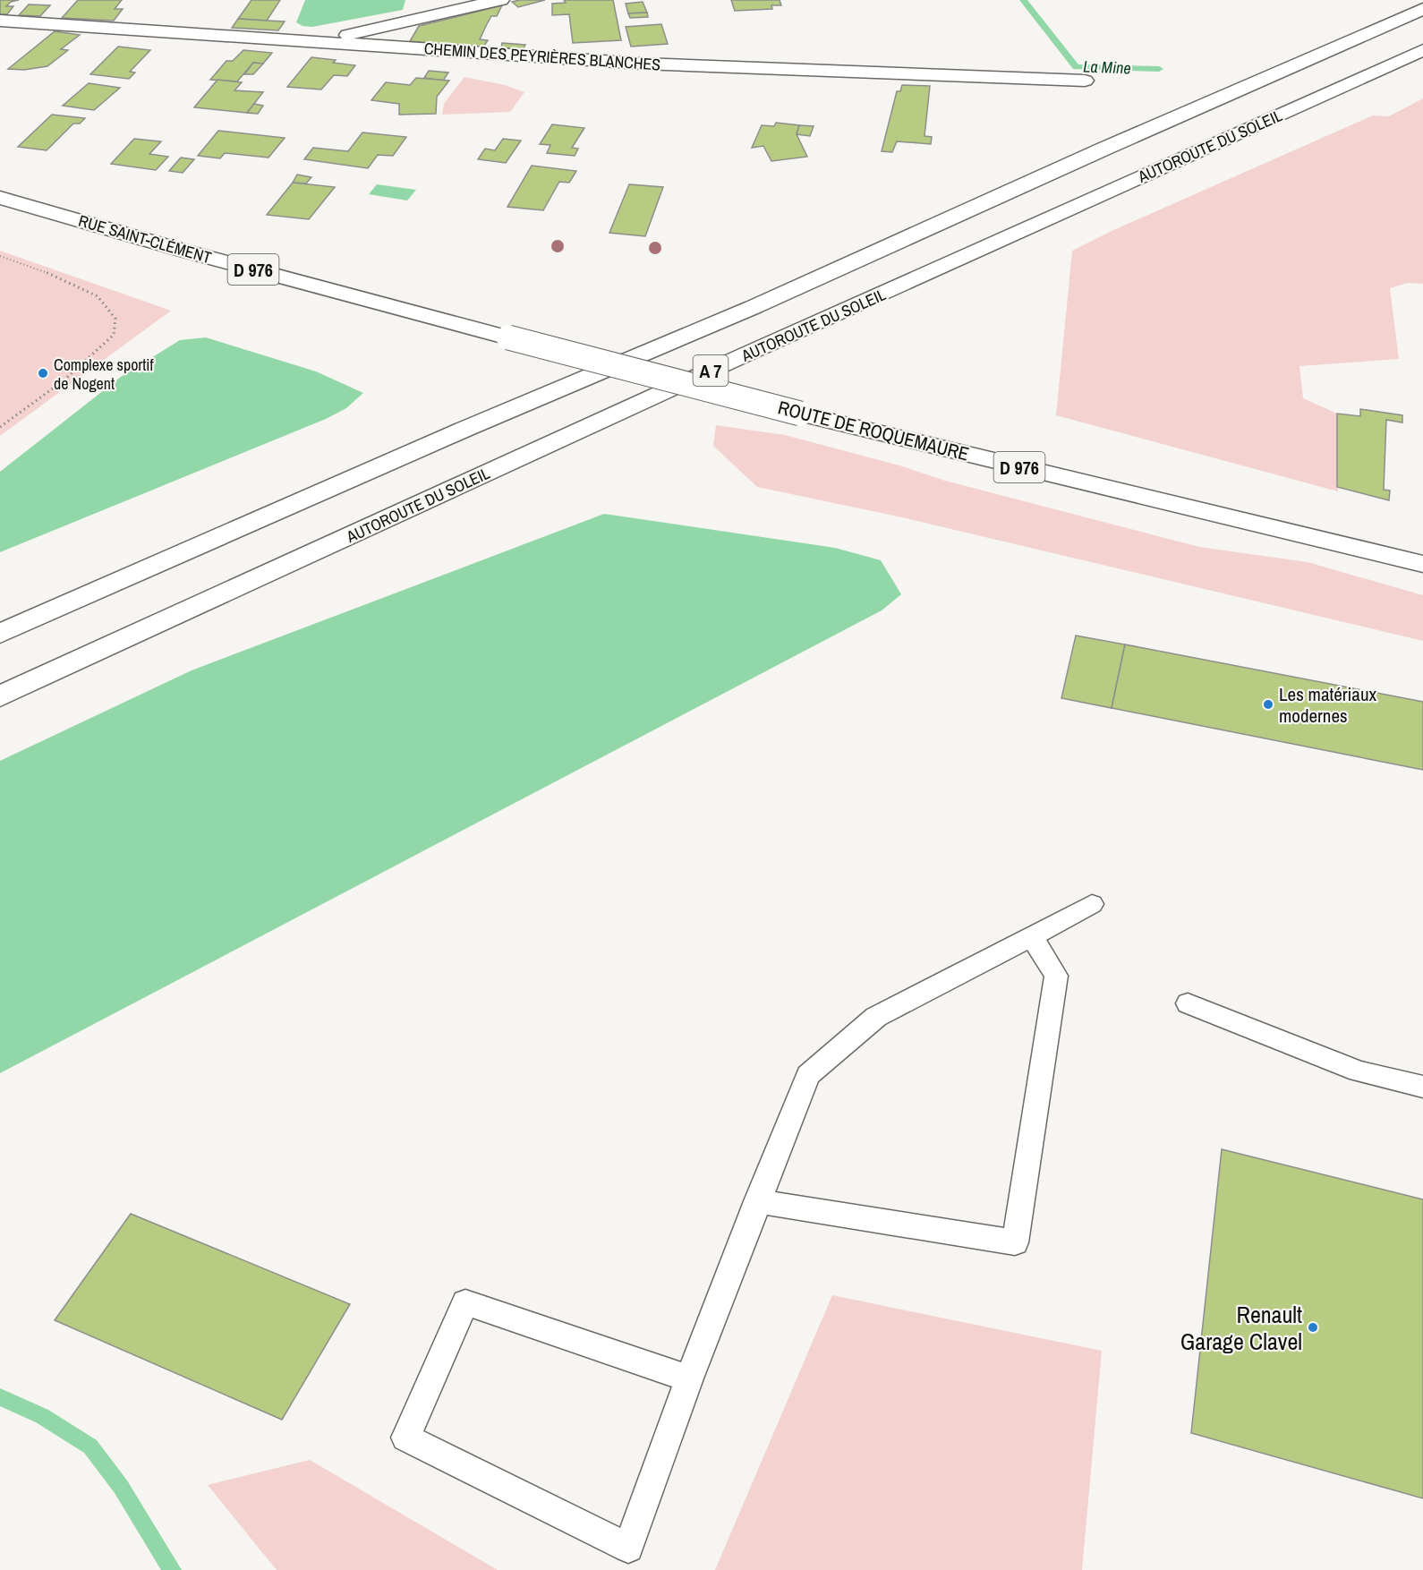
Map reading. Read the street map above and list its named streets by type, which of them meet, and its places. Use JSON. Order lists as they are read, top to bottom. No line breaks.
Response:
{"streets":{"main road":["CHEMIN DES PEYRIÈRES BLANCHES","AUTOROUTE DU SOLEIL","RUE SAINT-CLÉMENT","D 976","A 7","ROUTE DE ROQUEMAURE"]},"crossings":[["RUE SAINT-CLÉMENT","ROUTE DE ROQUEMAURE"]],"water":["La Mine"],"places":["Complexe sportif de Nogent","Les matériaux modernes","Renault Garage Clavel"]}
